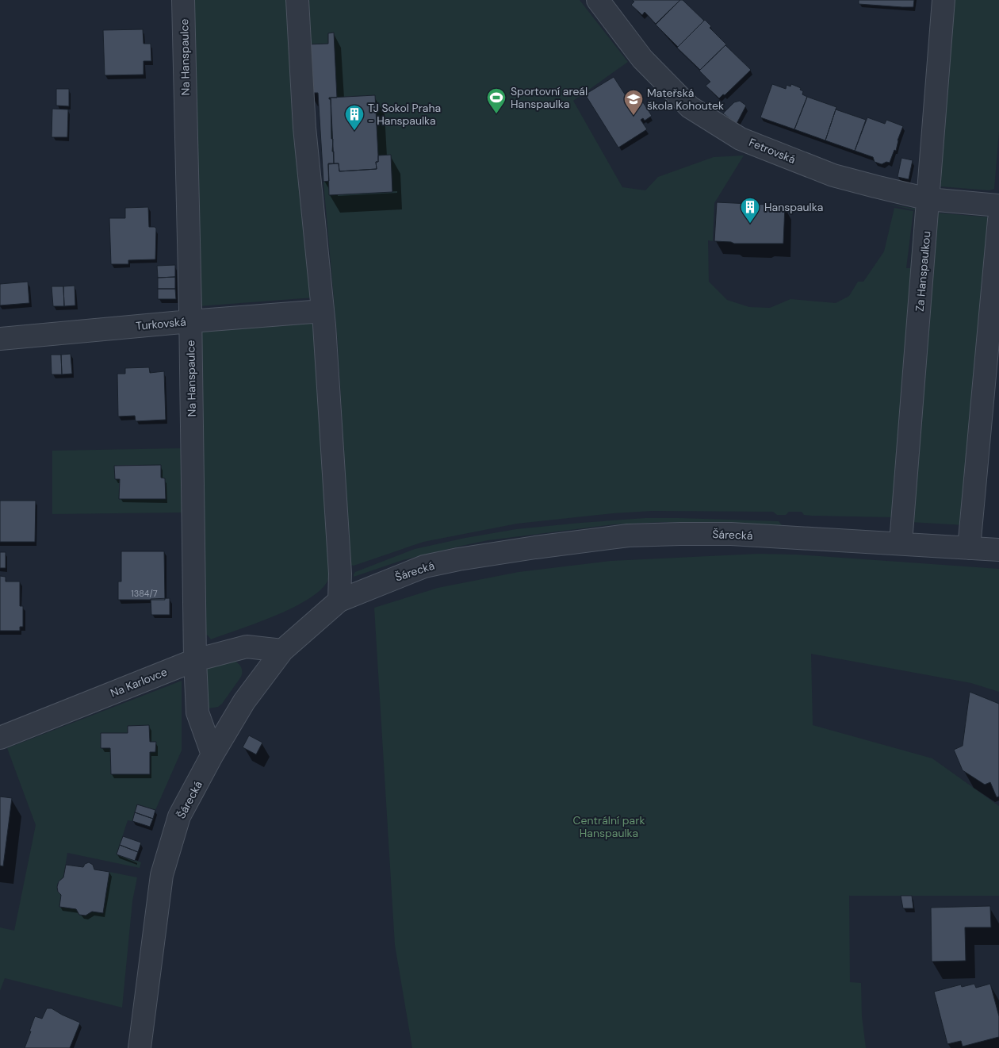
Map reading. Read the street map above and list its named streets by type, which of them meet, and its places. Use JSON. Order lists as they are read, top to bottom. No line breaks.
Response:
{"streets":{"street":["Na Hanspaulce","Fetrovská","Za Hanspaulkou","Turkovská","Šárecká","Na Karlovce"]},"crossings":[["Na Hanspaulce","Turkovská"],["Na Hanspaulce","Šárecká"],["Na Hanspaulce","Na Karlovce"],["Fetrovská","Za Hanspaulkou"],["Za Hanspaulkou","Šárecká"],["Šárecká","Na Karlovce"]],"parks":["Centrální park Hanspaulka"],"places":{"sports":["Sportovní areál Hanspaulka"],"school or university":["Mateřská škola Kohoutek"],"building":["TJ Sokol Praha - Hanspaulka","Hanspaulka"]},"house_numbers":["1384/7"]}
